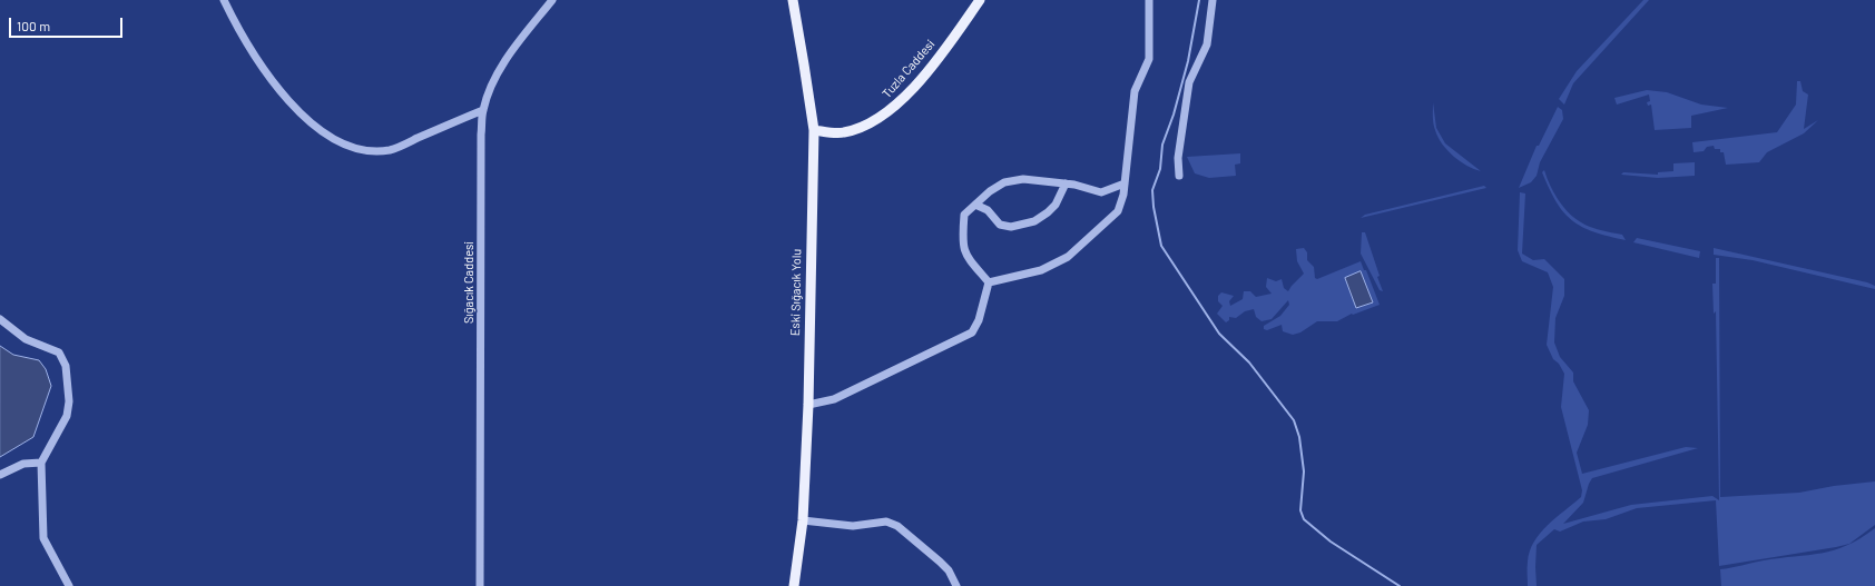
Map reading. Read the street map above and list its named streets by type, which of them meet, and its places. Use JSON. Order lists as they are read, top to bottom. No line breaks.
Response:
{"streets":{"main road":["Tuzla Caddesi","Eski Sığacık Yolu"],"street":["Sığacık Caddesi"]},"crossings":[["Tuzla Caddesi","Eski Sığacık Yolu"]],"scale_bar":"100 m"}
